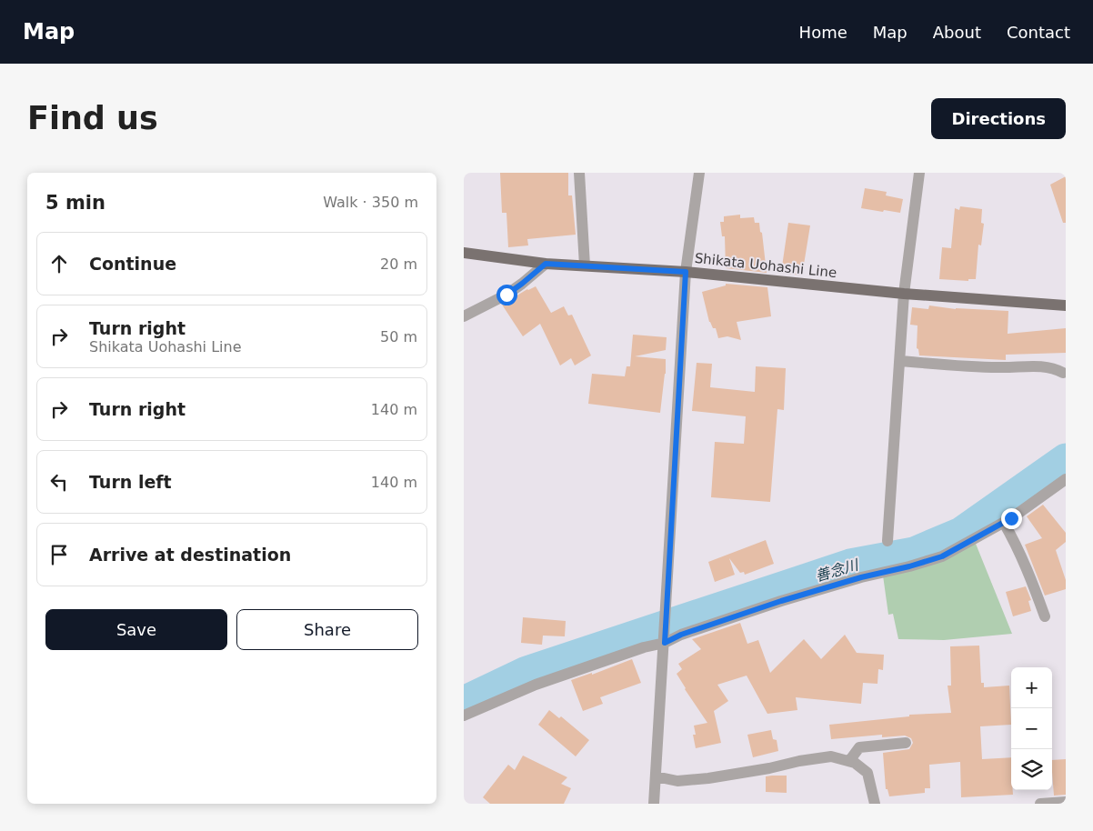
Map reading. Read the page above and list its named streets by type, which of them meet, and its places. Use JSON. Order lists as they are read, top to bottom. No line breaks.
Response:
{"streets":{"main road":["Shikata Uohashi Line"]},"water":["善念川"],"page":{"header":"Map","nav":["Home","Map","About","Contact"],"buttons":["Directions",["Save","Share"]],"title":"Find us","heading":["5 min","Walk · 350 m"],"list":[["Continue","20 m"],["Turn right","Shikata Uohashi Line","50 m"],["Turn right","140 m"],["Turn left","140 m"],"Arrive at destination"],"map_buttons":["+","−"]}}
